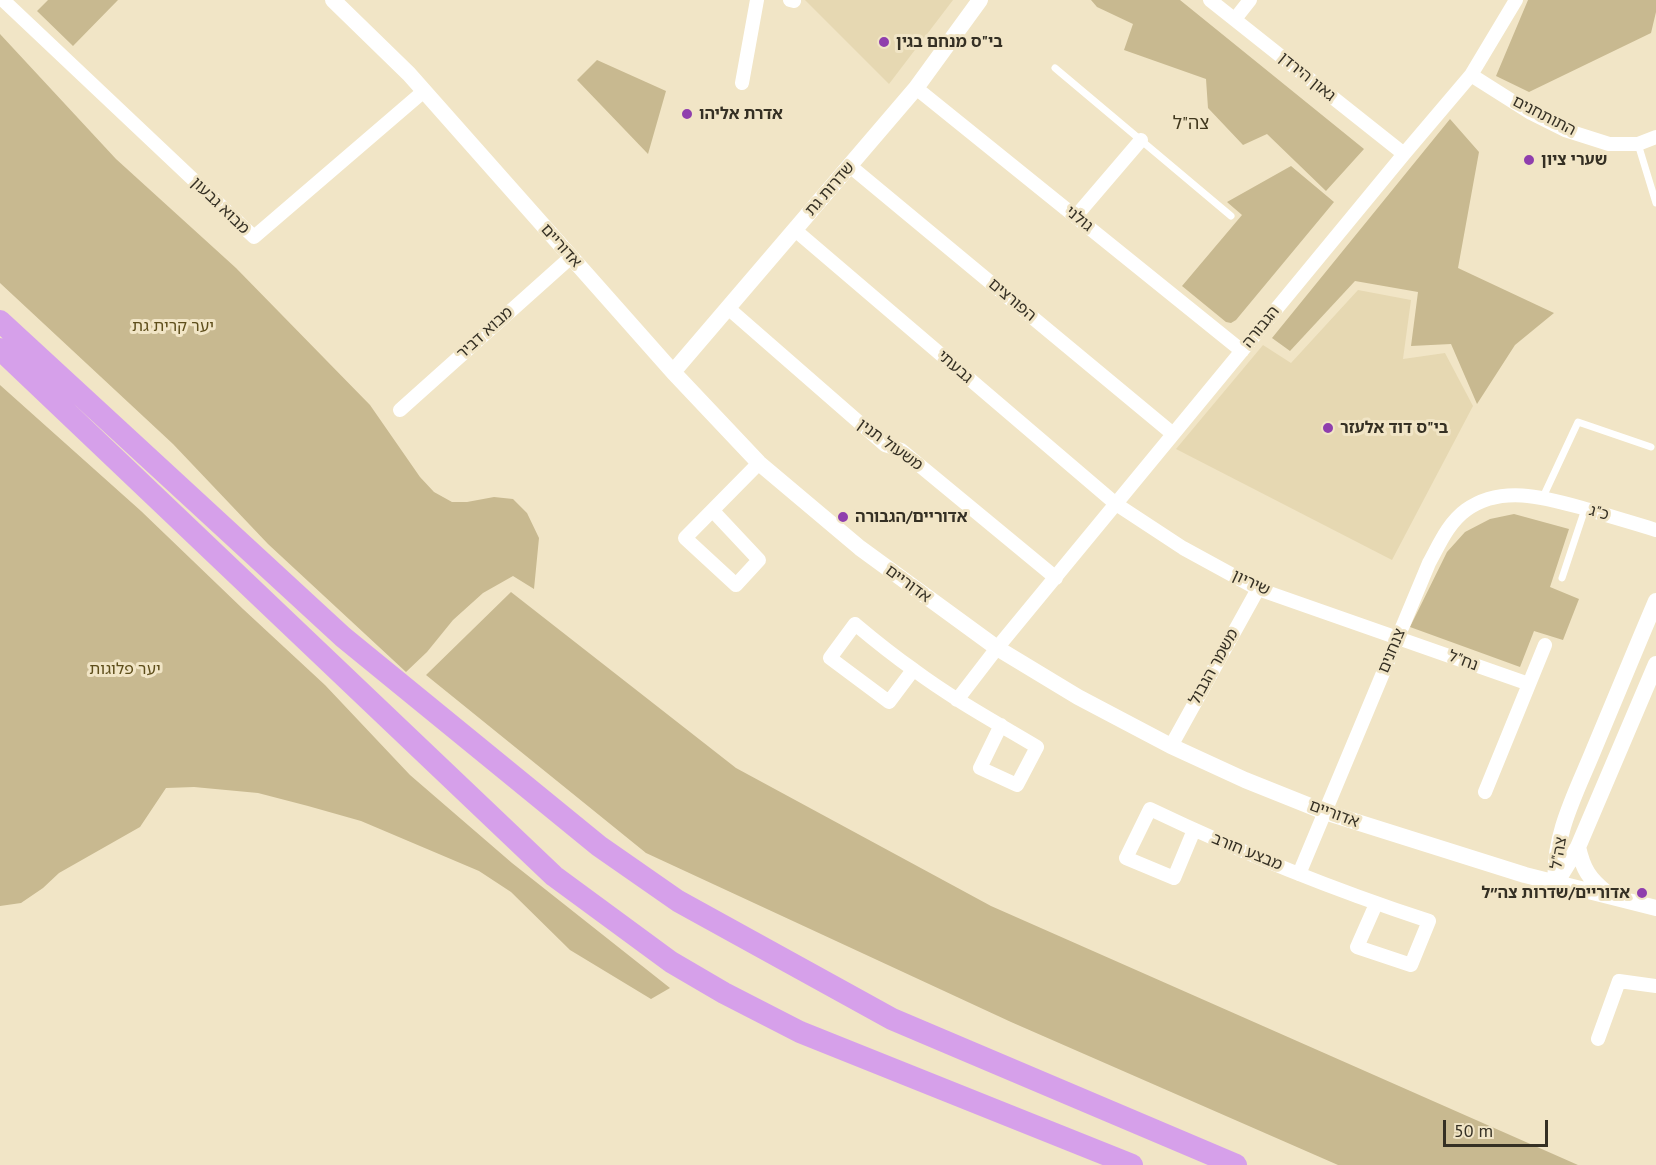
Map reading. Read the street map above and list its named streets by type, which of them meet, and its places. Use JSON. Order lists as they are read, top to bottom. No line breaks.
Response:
{"streets":{"street":["גאון הירדן","התותחנים","שדרות גת","מבוא גבעון","גולני","אדוריים","הפורצים","הגבורה","מבוא דביר","גבעתי","משעול תנין","כ\"ג","שיריון","צנחנים","נח\"ל","משמר הגבול","מבצע חורב","צה\"ל"]},"crossings":[["גאון הירדן","הגבורה"],["התותחנים","הגבורה"],["שדרות גת","גולני"],["שדרות גת","אדוריים"],["שדרות גת","הפורצים"],["שדרות גת","גבעתי"],["שדרות גת","משעול תנין"],["מבוא גבעון","אדוריים"],["גולני","הגבורה"],["אדוריים","הגבורה"],["אדוריים","מבוא דביר"],["אדוריים","צנחנים"],["אדוריים","משמר הגבול"],["אדוריים","צה\"ל"],["הפורצים","הגבורה"],["הגבורה","גבעתי"],["הגבורה","משעול תנין"],["הגבורה","שיריון"],["גבעתי","שיריון"],["כ\"ג","צנחנים"],["שיריון","צנחנים"],["שיריון","נח\"ל"],["שיריון","משמר הגבול"],["צנחנים","נח\"ל"],["צנחנים","מבצע חורב"]],"districts":["צה\"ל"],"parks":["יער קרית גת","יער פלוגות"],"places":["בי\"ס מנחם בגין","אדרת אליהו","שערי ציון","בי\"ס דוד אלעזר","אדוריים/הגבורה","אדוריים/שדרות צה״ל"],"scale_bar":"50 m"}
